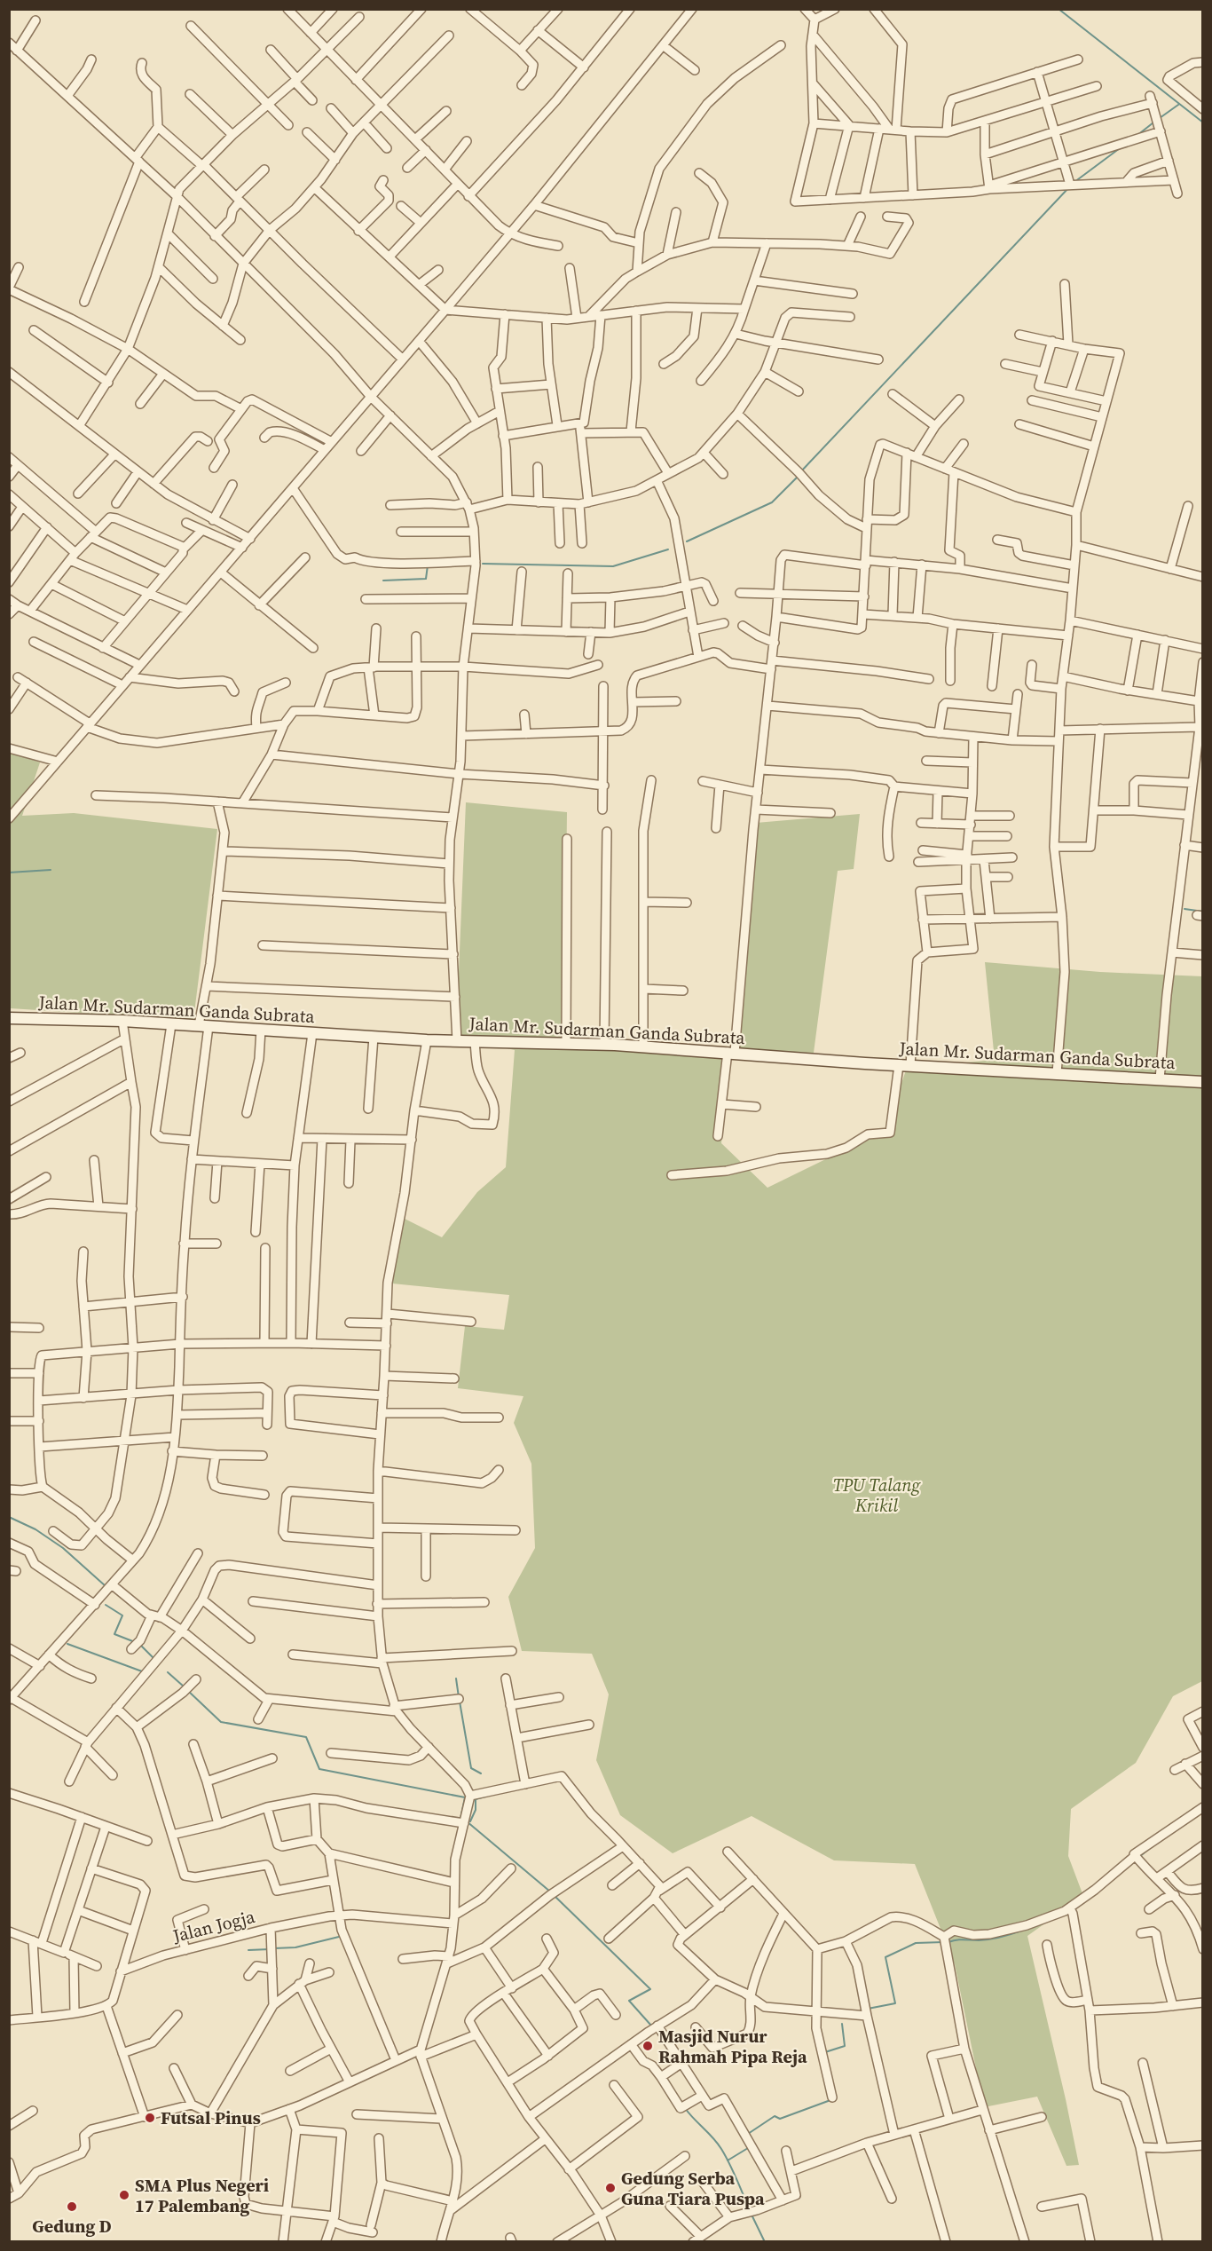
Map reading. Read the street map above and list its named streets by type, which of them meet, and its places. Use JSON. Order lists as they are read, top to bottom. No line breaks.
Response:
{"streets":{"street":["Jalan Mr. Sudarman Ganda Subrata","Jalan Jogja"]},"parks":["TPU Talang Krikil"],"places":["Masjid Nurur Rahmah Pipa Reja","Futsal Pinus","Gedung Serba Guna Tiara Puspa","SMA Plus Negeri 17 Palembang","Gedung D"]}
